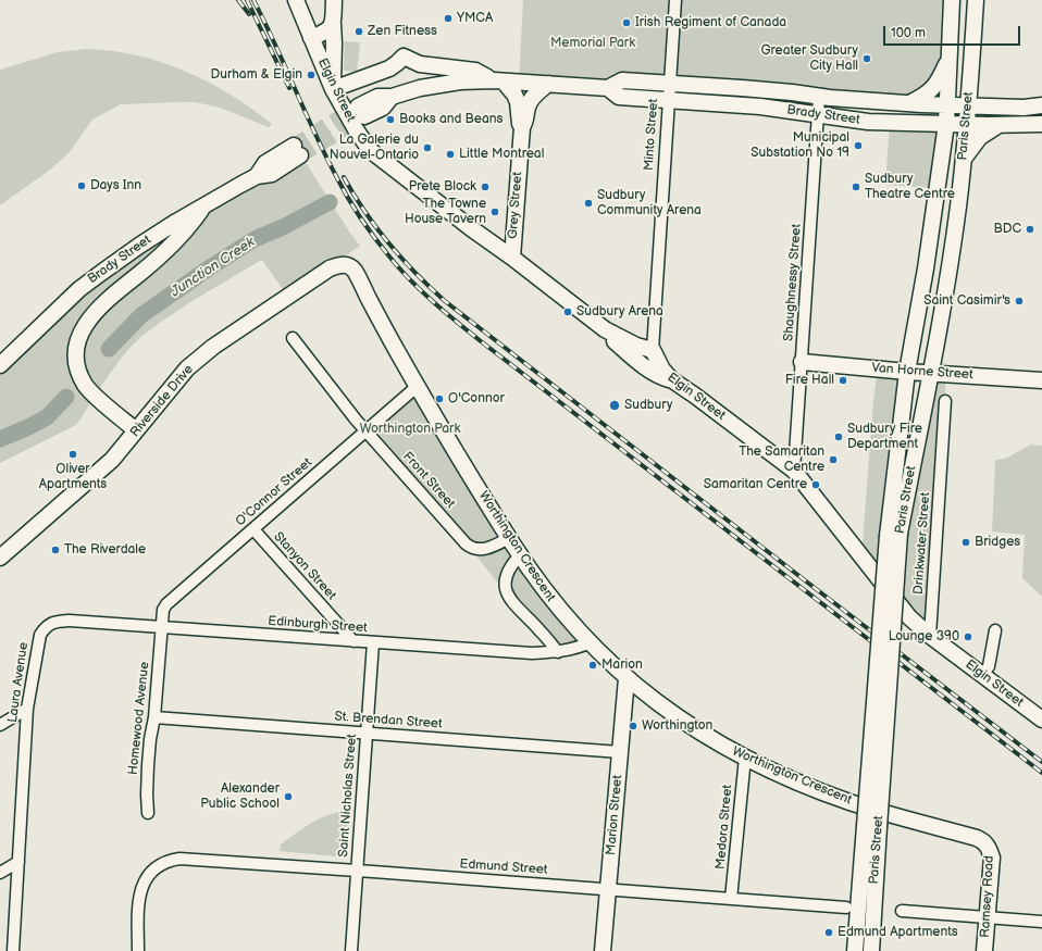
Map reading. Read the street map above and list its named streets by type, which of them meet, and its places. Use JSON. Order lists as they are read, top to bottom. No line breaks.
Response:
{"streets":{"main road":["Elgin Street","Brady Street","Paris Street","Grey Street","Van Horne Street","Riverside Drive","Worthington Crescent","Marion Street","Ramsey Road"],"street":["Minto Street","Shaughnessy Street","Front Street","O'Connor Street","Drinkwater Street","Stanyon Street","Edinburgh Street","Laura Avenue","Homewood Avenue","St. Brendan Street","Saint Nicholas Street","Medora Street","Edmund Street"]},"crossings":[["Elgin Street","Minto Street"],["Elgin Street","Grey Street"],["Elgin Street","Shaughnessy Street"],["Elgin Street","Drinkwater Street"],["Brady Street","Paris Street"],["Brady Street","Minto Street"],["Brady Street","Shaughnessy Street"],["Paris Street","Van Horne Street"],["Shaughnessy Street","Van Horne Street"],["Riverside Drive","Worthington Crescent"],["Front Street","O'Connor Street"],["Front Street","Worthington Crescent"],["O'Connor Street","Worthington Crescent"],["O'Connor Street","Stanyon Street"],["O'Connor Street","Edinburgh Street"],["O'Connor Street","Homewood Avenue"],["Worthington Crescent","Edinburgh Street"],["Worthington Crescent","Marion Street"],["Worthington Crescent","Medora Street"],["Worthington Crescent","Ramsey Road"],["Stanyon Street","Edinburgh Street"],["Edinburgh Street","Laura Avenue"],["Edinburgh Street","Homewood Avenue"],["Edinburgh Street","Saint Nicholas Street"],["Homewood Avenue","St. Brendan Street"],["St. Brendan Street","Saint Nicholas Street"],["St. Brendan Street","Marion Street"],["Saint Nicholas Street","Edmund Street"],["Marion Street","Edmund Street"],["Medora Street","Edmund Street"]],"water":["Junction Creek"],"parks":["Memorial Park","Worthington Park"],"places":["YMCA","Irish Regiment of Canada","Zen Fitness","Greater Sudbury City Hall","Durham & Elgin","Books and Beans","Municipal Substation No 19","La Galerie du Nouvel-Ontario","Little Montreal","Days Inn","Prete Block","Sudbury Theatre Centre","Sudbury Community Arena","The Towne House Tavern","BDC","Saint Casimir's","Sudbury Arena","Fire Hall","O'Connor","Sudbury","Sudbury Fire Department","Oliver Apartments","The Samaritan Centre","Samaritan Centre","Bridges","The Riverdale","Lounge 390","Marion","Worthington","Alexander Public School","Edmund Apartments"],"scale_bar":"100 m"}
